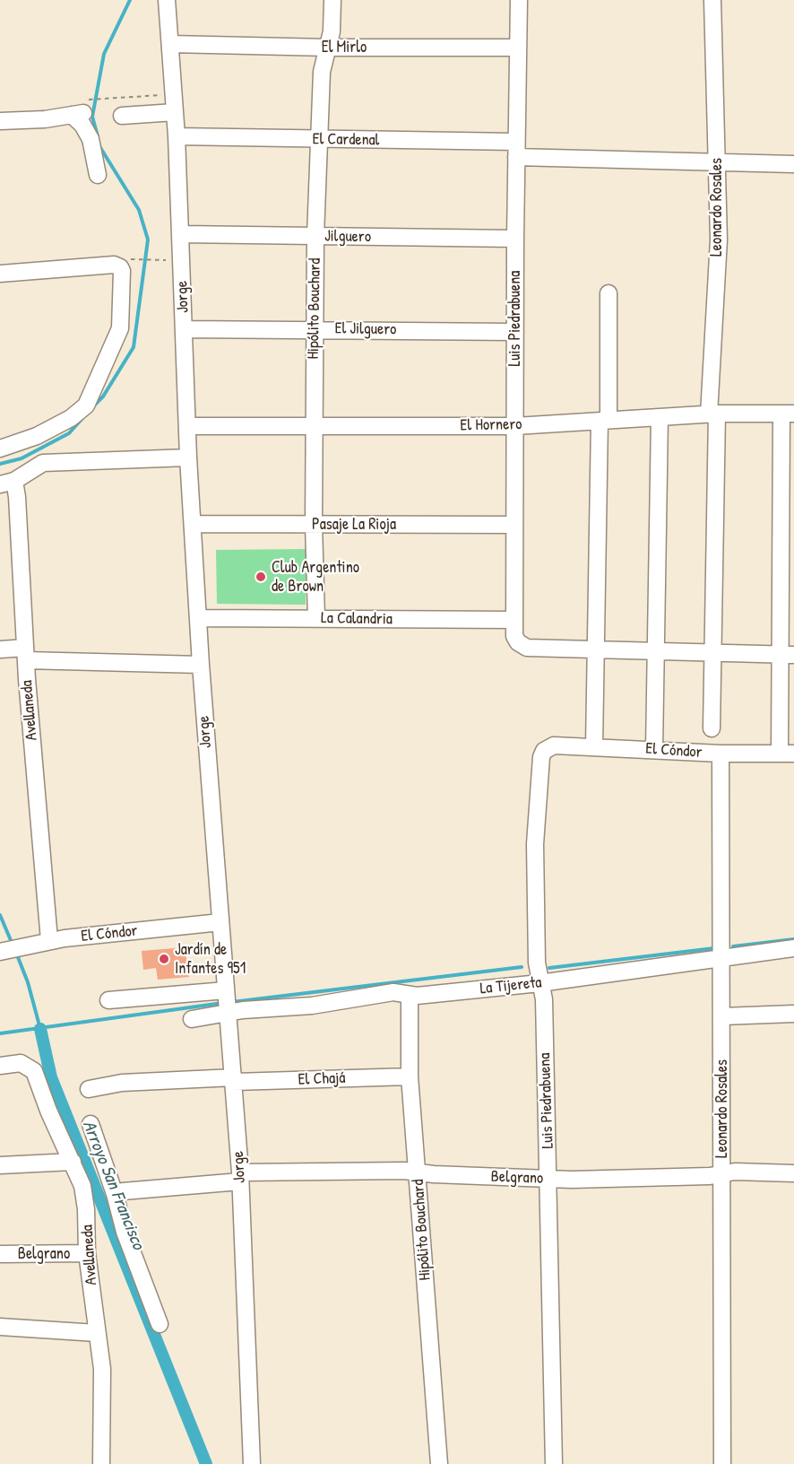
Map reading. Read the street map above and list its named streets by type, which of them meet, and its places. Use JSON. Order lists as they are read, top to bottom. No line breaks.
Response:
{"streets":{"street":["El Mirlo","El Cardenal","Leonardo Rosales","Jilguero","Jorge","Hipólito Bouchard","Luis Piedrabuena","El Jilguero","El Hornero","Pasaje La Rioja","La Calandria","Avellaneda","El Cóndor","La Tijereta","El Chajá","Belgrano"]},"crossings":[["El Mirlo","Jorge"],["El Mirlo","Hipólito Bouchard"],["El Mirlo","Luis Piedrabuena"],["El Cardenal","Leonardo Rosales"],["El Cardenal","Jorge"],["El Cardenal","Hipólito Bouchard"],["El Cardenal","Luis Piedrabuena"],["Leonardo Rosales","El Hornero"],["Leonardo Rosales","La Calandria"],["Leonardo Rosales","El Cóndor"],["Leonardo Rosales","La Tijereta"],["Leonardo Rosales","Belgrano"],["Jilguero","Jorge"],["Jilguero","Hipólito Bouchard"],["Jilguero","Luis Piedrabuena"],["Jorge","El Jilguero"],["Jorge","El Hornero"],["Jorge","Pasaje La Rioja"],["Jorge","La Calandria"],["Jorge","El Cóndor"],["Jorge","La Tijereta"],["Jorge","El Chajá"],["Jorge","Belgrano"],["Hipólito Bouchard","El Jilguero"],["Hipólito Bouchard","El Hornero"],["Hipólito Bouchard","Pasaje La Rioja"],["Hipólito Bouchard","La Calandria"],["Hipólito Bouchard","La Tijereta"],["Hipólito Bouchard","El Chajá"],["Hipólito Bouchard","Belgrano"],["Luis Piedrabuena","El Jilguero"],["Luis Piedrabuena","El Hornero"],["Luis Piedrabuena","Pasaje La Rioja"],["Luis Piedrabuena","La Calandria"],["Luis Piedrabuena","El Cóndor"],["Luis Piedrabuena","La Tijereta"],["Luis Piedrabuena","Belgrano"],["Avellaneda","El Cóndor"],["Avellaneda","Belgrano"]],"water":["Arroyo San Francisco"],"places":["Club Argentino de Brown","Jardín de Infantes 951"]}
